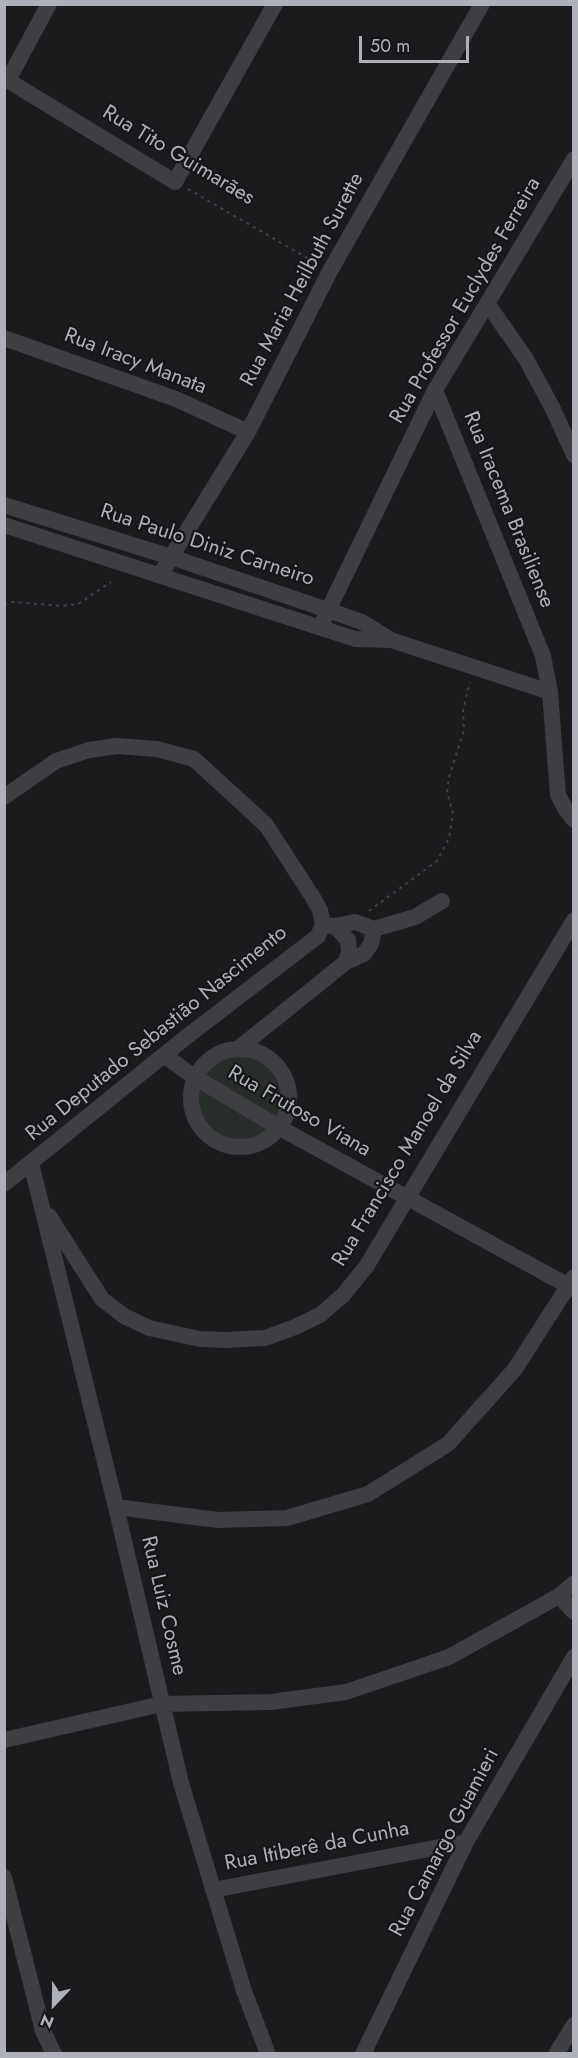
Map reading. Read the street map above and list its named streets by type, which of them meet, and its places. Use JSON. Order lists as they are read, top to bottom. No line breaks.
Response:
{"streets":{"street":["Rua Tito Guimarães","Rua Maria Heilbuth Surette","Rua Professor Euclydes Ferreira","Rua Iracy Manata","Rua Iracema Brasiliense","Rua Paulo Diniz Carneiro","Rua Deputado Sebastião Nascimento","Rua Frutoso Viana","Rua Francisco Manoel da Silva","Rua Luiz Cosme","Rua Camargo Guamieri","Rua Itiberê da Cunha"]},"crossings":[["Rua Tito Guimarães","Rua Maria Heilbuth Surette"],["Rua Maria Heilbuth Surette","Rua Iracy Manata"],["Rua Maria Heilbuth Surette","Rua Paulo Diniz Carneiro"],["Rua Professor Euclydes Ferreira","Rua Iracema Brasiliense"],["Rua Professor Euclydes Ferreira","Rua Paulo Diniz Carneiro"],["Rua Iracema Brasiliense","Rua Paulo Diniz Carneiro"],["Rua Deputado Sebastião Nascimento","Rua Frutoso Viana"],["Rua Deputado Sebastião Nascimento","Rua Luiz Cosme"],["Rua Frutoso Viana","Rua Francisco Manoel da Silva"],["Rua Francisco Manoel da Silva","Rua Luiz Cosme"],["Rua Luiz Cosme","Rua Itiberê da Cunha"],["Rua Camargo Guamieri","Rua Itiberê da Cunha"]],"scale_bar":"50 m","north":"bottom"}
